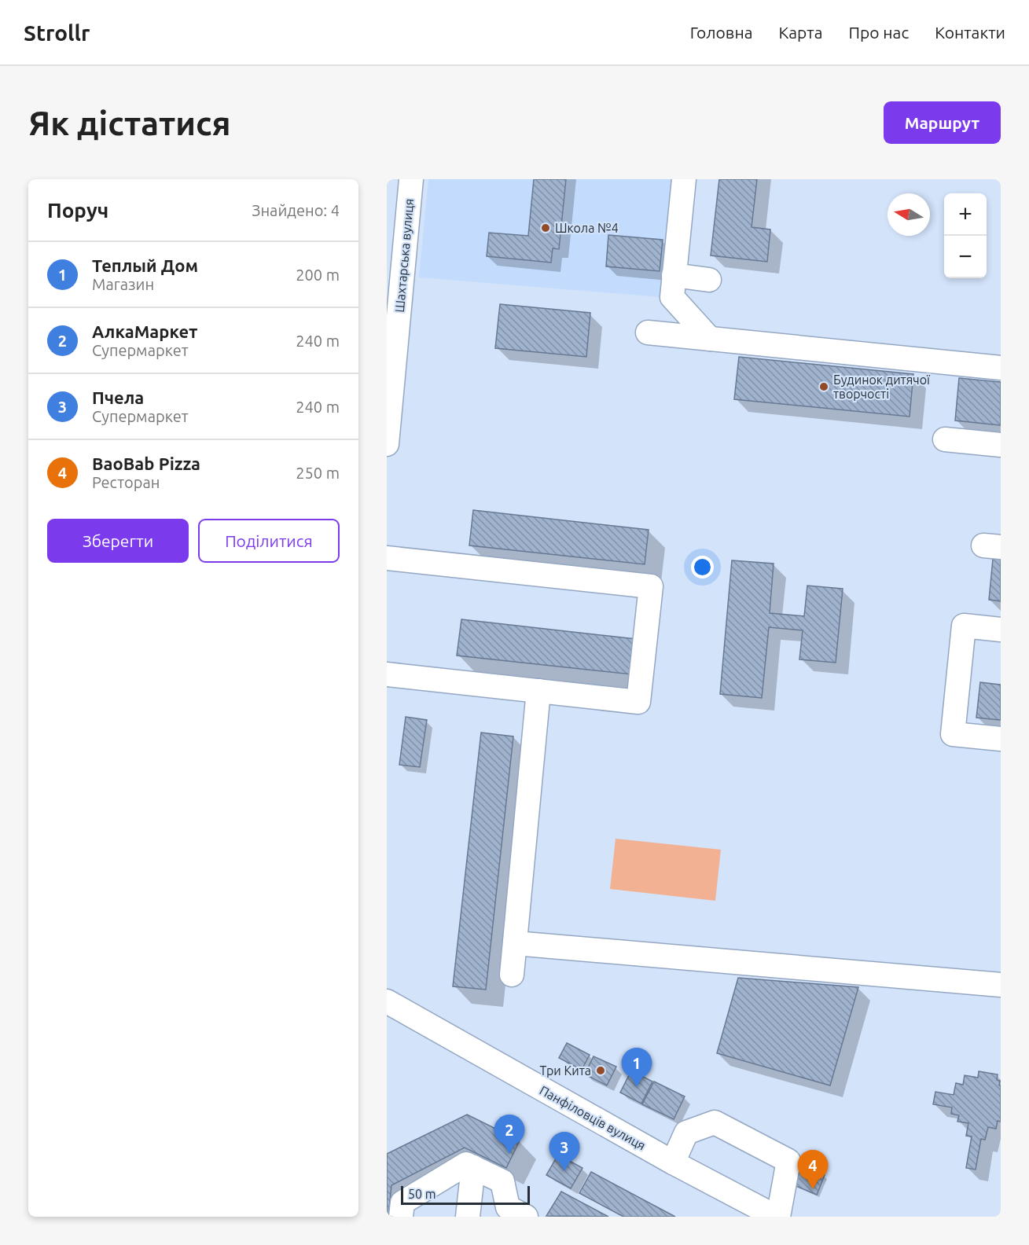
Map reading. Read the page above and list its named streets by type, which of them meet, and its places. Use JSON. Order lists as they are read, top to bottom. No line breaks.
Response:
{"streets":{"street":["Шахтарська вулиця","Панфіловців вулиця"]},"places":["Школа №4","Будинок дитячої творчості","Три Кита"],"scale_bar":"50 m","north":"left","page":{"header":"Strollr","nav":["Головна","Карта","Про нас","Контакти"],"buttons":["Маршрут",["Зберегти","Поділитися"]],"title":"Як дістатися","heading":["Поруч","Знайдено: 4"],"map_buttons":["+","−"],"list":[{"mark":"1","name":"Теплый Дом","note":"Магазин","value":"200 m"},{"mark":"2","name":"АлкаМаркет","note":"Супермаркет","value":"240 m"},{"mark":"3","name":"Пчела","note":"Супермаркет","value":"240 m"},{"mark":"4","name":"BaoBab Pizza","note":"Ресторан","value":"250 m"}],"pins":["1","2","3","4"],"scale":"50 m"}}
